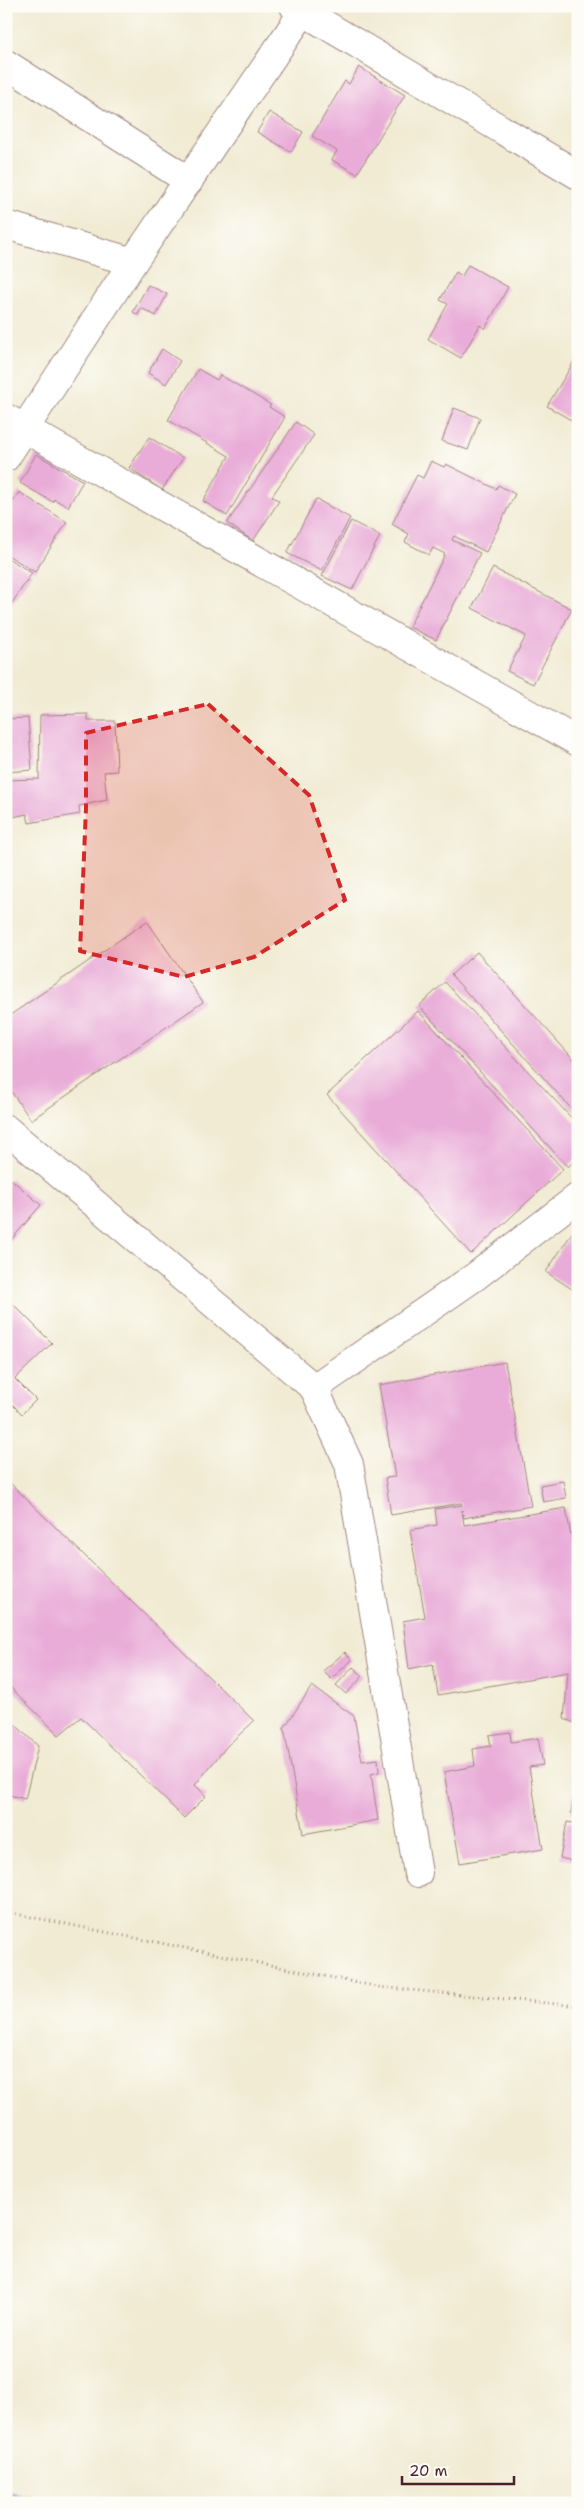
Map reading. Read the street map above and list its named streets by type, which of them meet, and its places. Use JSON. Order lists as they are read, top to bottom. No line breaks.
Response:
{"scale_bar":"20 m"}
